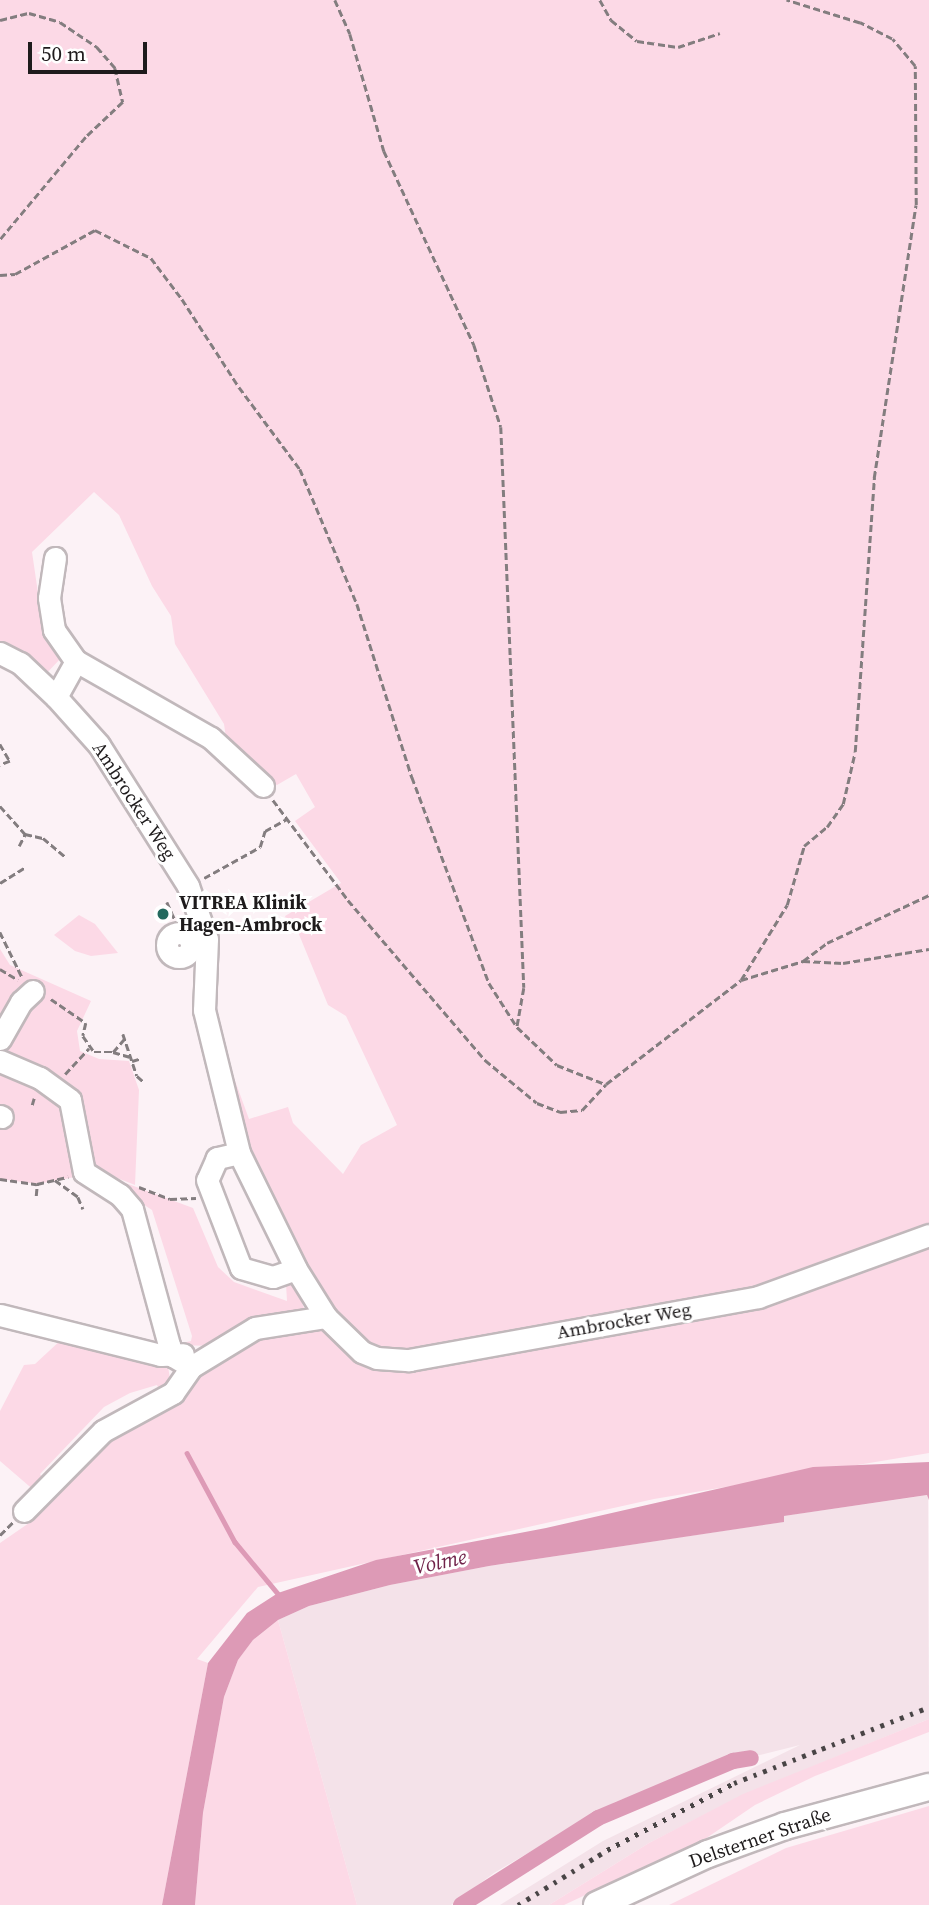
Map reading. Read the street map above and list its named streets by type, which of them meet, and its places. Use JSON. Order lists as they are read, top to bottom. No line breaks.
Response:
{"streets":{"main road":["Delsterner Straße"],"lane":["Ambrocker Weg"]},"water":["Volme"],"places":["VITREA Klinik Hagen-Ambrock"],"scale_bar":"50 m"}
